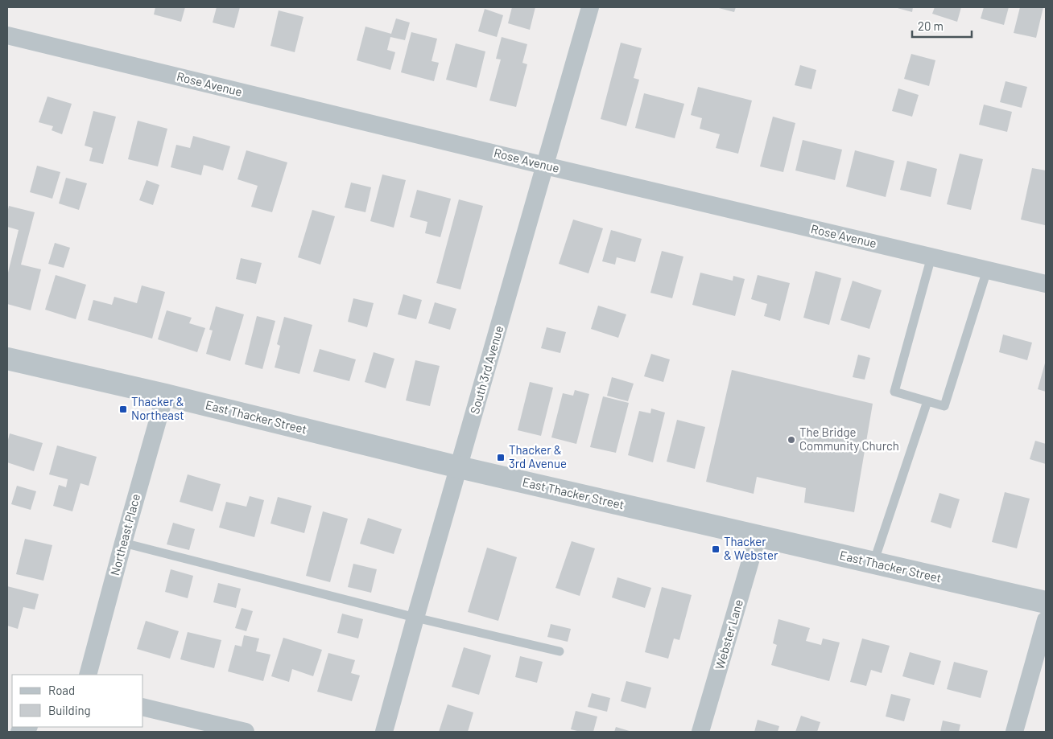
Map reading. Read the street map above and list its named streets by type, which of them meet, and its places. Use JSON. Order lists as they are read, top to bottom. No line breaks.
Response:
{"streets":{"street":["Rose Avenue","South 3rd Avenue","East Thacker Street","Northeast Place","Webster Lane"]},"crossings":[["Rose Avenue","South 3rd Avenue"],["South 3rd Avenue","East Thacker Street"],["East Thacker Street","Northeast Place"],["East Thacker Street","Webster Lane"]],"places":{"transit":["Thacker & Northeast","Thacker & 3rd Avenue","Thacker & Webster"],"other":["The Bridge Community Church"]},"legend":["Road","Building"],"scale_bar":"20 m"}
